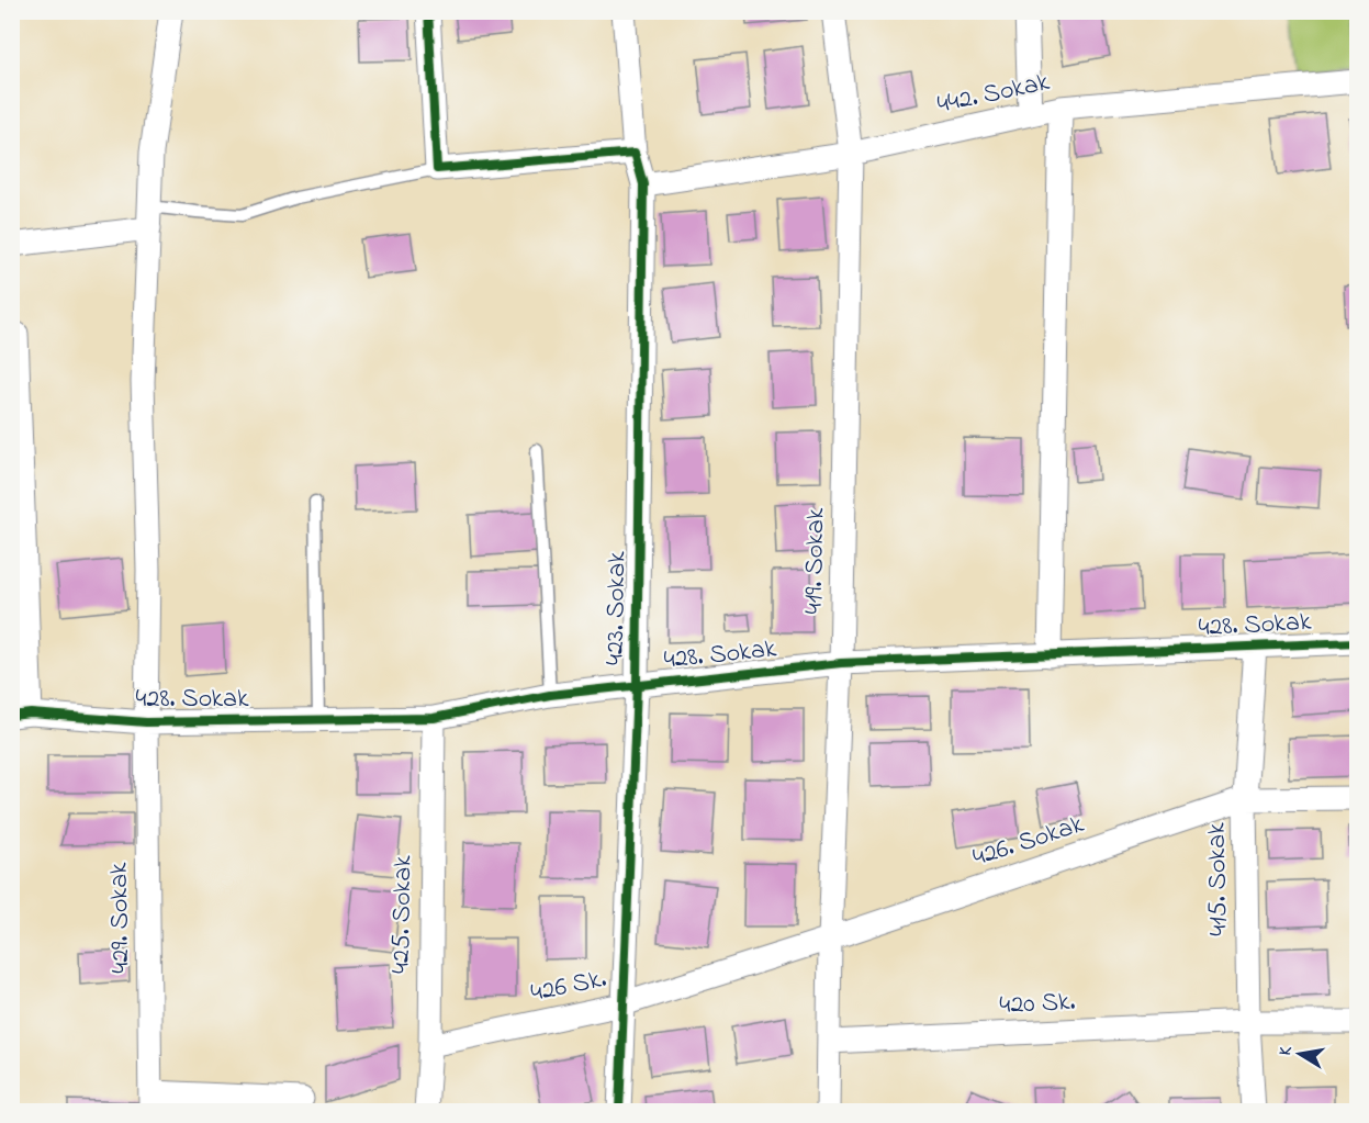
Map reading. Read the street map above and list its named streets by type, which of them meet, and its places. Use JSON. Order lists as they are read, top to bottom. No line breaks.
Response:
{"streets":{"street":["442. Sokak","419. Sokak","423. Sokak","428. Sokak","426. Sokak","415. Sokak","425. Sokak","429. Sokak","426 Sk.","420 Sk."]},"crossings":[["442. Sokak","419. Sokak"],["442. Sokak","423. Sokak"],["419. Sokak","428. Sokak"],["419. Sokak","426. Sokak"],["419. Sokak","426 Sk."],["419. Sokak","420 Sk."],["423. Sokak","428. Sokak"],["423. Sokak","426 Sk."],["428. Sokak","415. Sokak"],["428. Sokak","425. Sokak"],["428. Sokak","429. Sokak"],["426. Sokak","415. Sokak"],["426. Sokak","426 Sk."],["415. Sokak","420 Sk."],["425. Sokak","426 Sk."]],"north":"left"}
